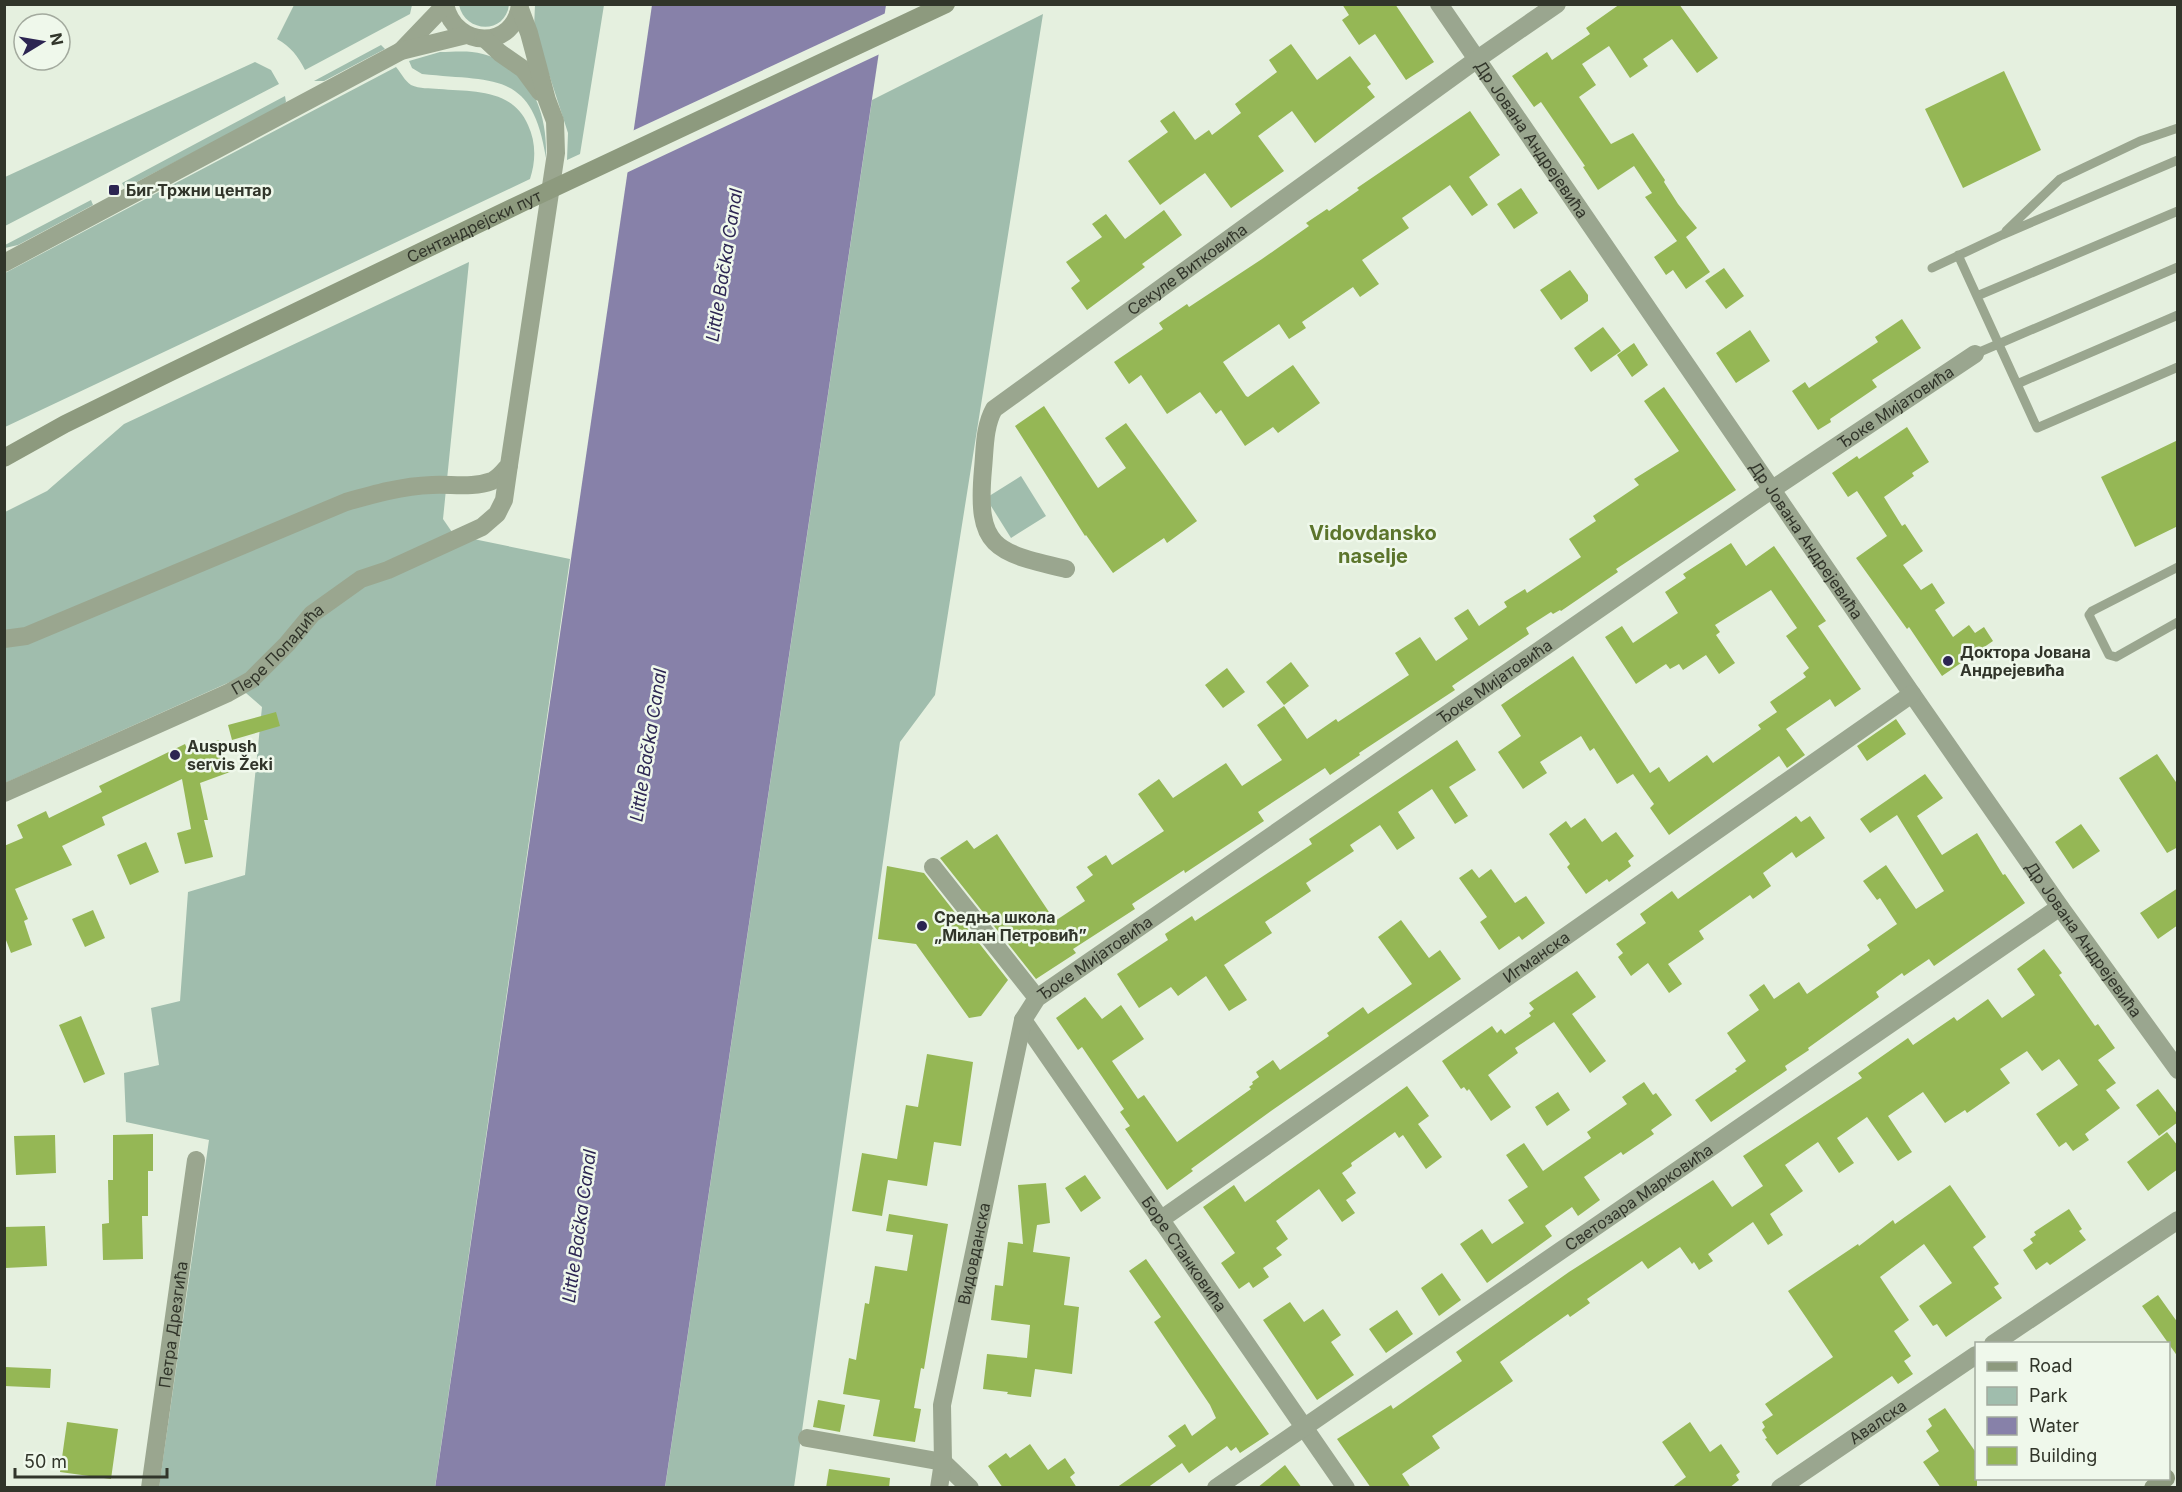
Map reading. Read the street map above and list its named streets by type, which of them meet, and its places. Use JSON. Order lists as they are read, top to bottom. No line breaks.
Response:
{"streets":{"main road":["Сентандрејски пут"],"street":["Др Јована Андрејевића","Секуле Витковића","Ђоке Мијатовића","Пере Попадића","Игманска","Светозара Марковића","Видовданска","Боре Станковића","Петра Дрезгића","Авалска"]},"crossings":[["Др Јована Андрејевића","Секуле Витковића"],["Др Јована Андрејевића","Ђоке Мијатовића"],["Др Јована Андрејевића","Игманска"],["Др Јована Андрејевића","Светозара Марковића"],["Ђоке Мијатовића","Видовданска"],["Ђоке Мијатовића","Боре Станковића"],["Игманска","Боре Станковића"],["Светозара Марковића","Боре Станковића"],["Видовданска","Боре Станковића"]],"districts":["Vidovdansko naselje"],"water":["Little Bačka Canal"],"places":{"transit":["Биг Тржни центар"],"other":["Доктора Јована Андрејевића","Auspush servis Žeki","Средња школа „Милан Петровић”"]},"legend":["Road","Park","Water","Building"],"scale_bar":"50 m","north":"right"}
